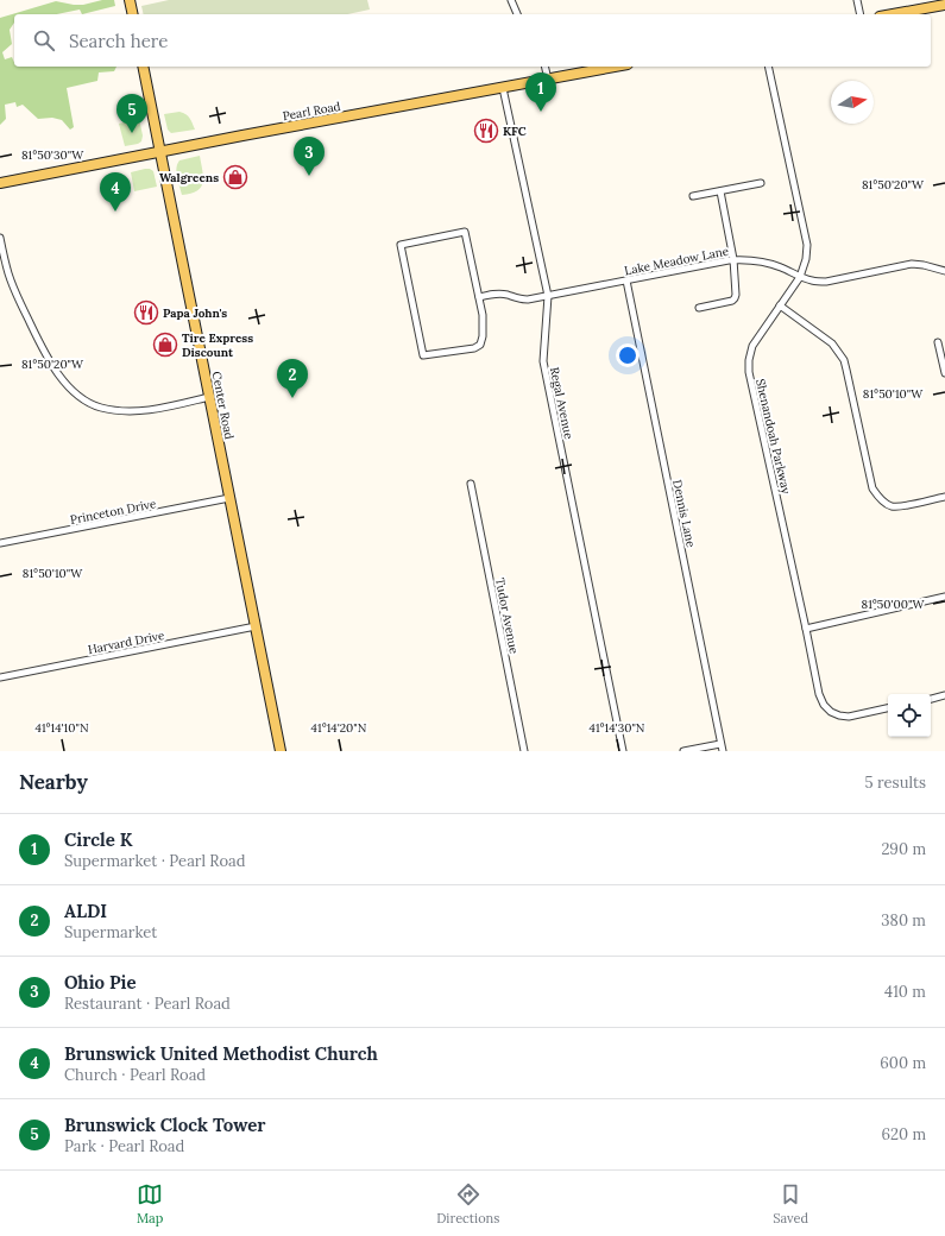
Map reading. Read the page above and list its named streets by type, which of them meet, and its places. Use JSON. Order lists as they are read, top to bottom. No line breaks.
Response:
{"streets":{"main road":["Pearl Road","Center Road"],"street":["Lake Meadow Lane","Regal Avenue","Shenandoah Parkway","Princeton Drive","Dennis Lane","Tudor Avenue","Harvard Drive"]},"crossings":[["Pearl Road","Regal Avenue"],["Pearl Road","Center Road"],["Lake Meadow Lane","Regal Avenue"],["Lake Meadow Lane","Shenandoah Parkway"],["Lake Meadow Lane","Dennis Lane"],["Center Road","Princeton Drive"],["Center Road","Harvard Drive"]],"places":{"restaurant":["KFC","Papa John's"],"shop":["Walgreens","Tire Express Discount"]},"north":"right","page":{"search":"Search here","pins":["1","5","3","4","2"],"heading":["Nearby","5 results"],"list":[{"mark":"1","name":"Circle K","note":"Supermarket · Pearl Road","value":"290 m"},{"mark":"2","name":"ALDI","note":"Supermarket","value":"380 m"},{"mark":"3","name":"Ohio Pie","note":"Restaurant · Pearl Road","value":"410 m"},{"mark":"4","name":"Brunswick United Methodist Church","note":"Church · Pearl Road","value":"600 m"},{"mark":"5","name":"Brunswick Clock Tower","note":"Park · Pearl Road","value":"620 m"}],"nav":["Map","Directions","Saved"]},"coordinates":["81°50'30\"W","81°50'20\"W","81°50'10\"W","81°50'00\"W","41°14'10\"N","41°14'20\"N","41°14'30\"N"]}
